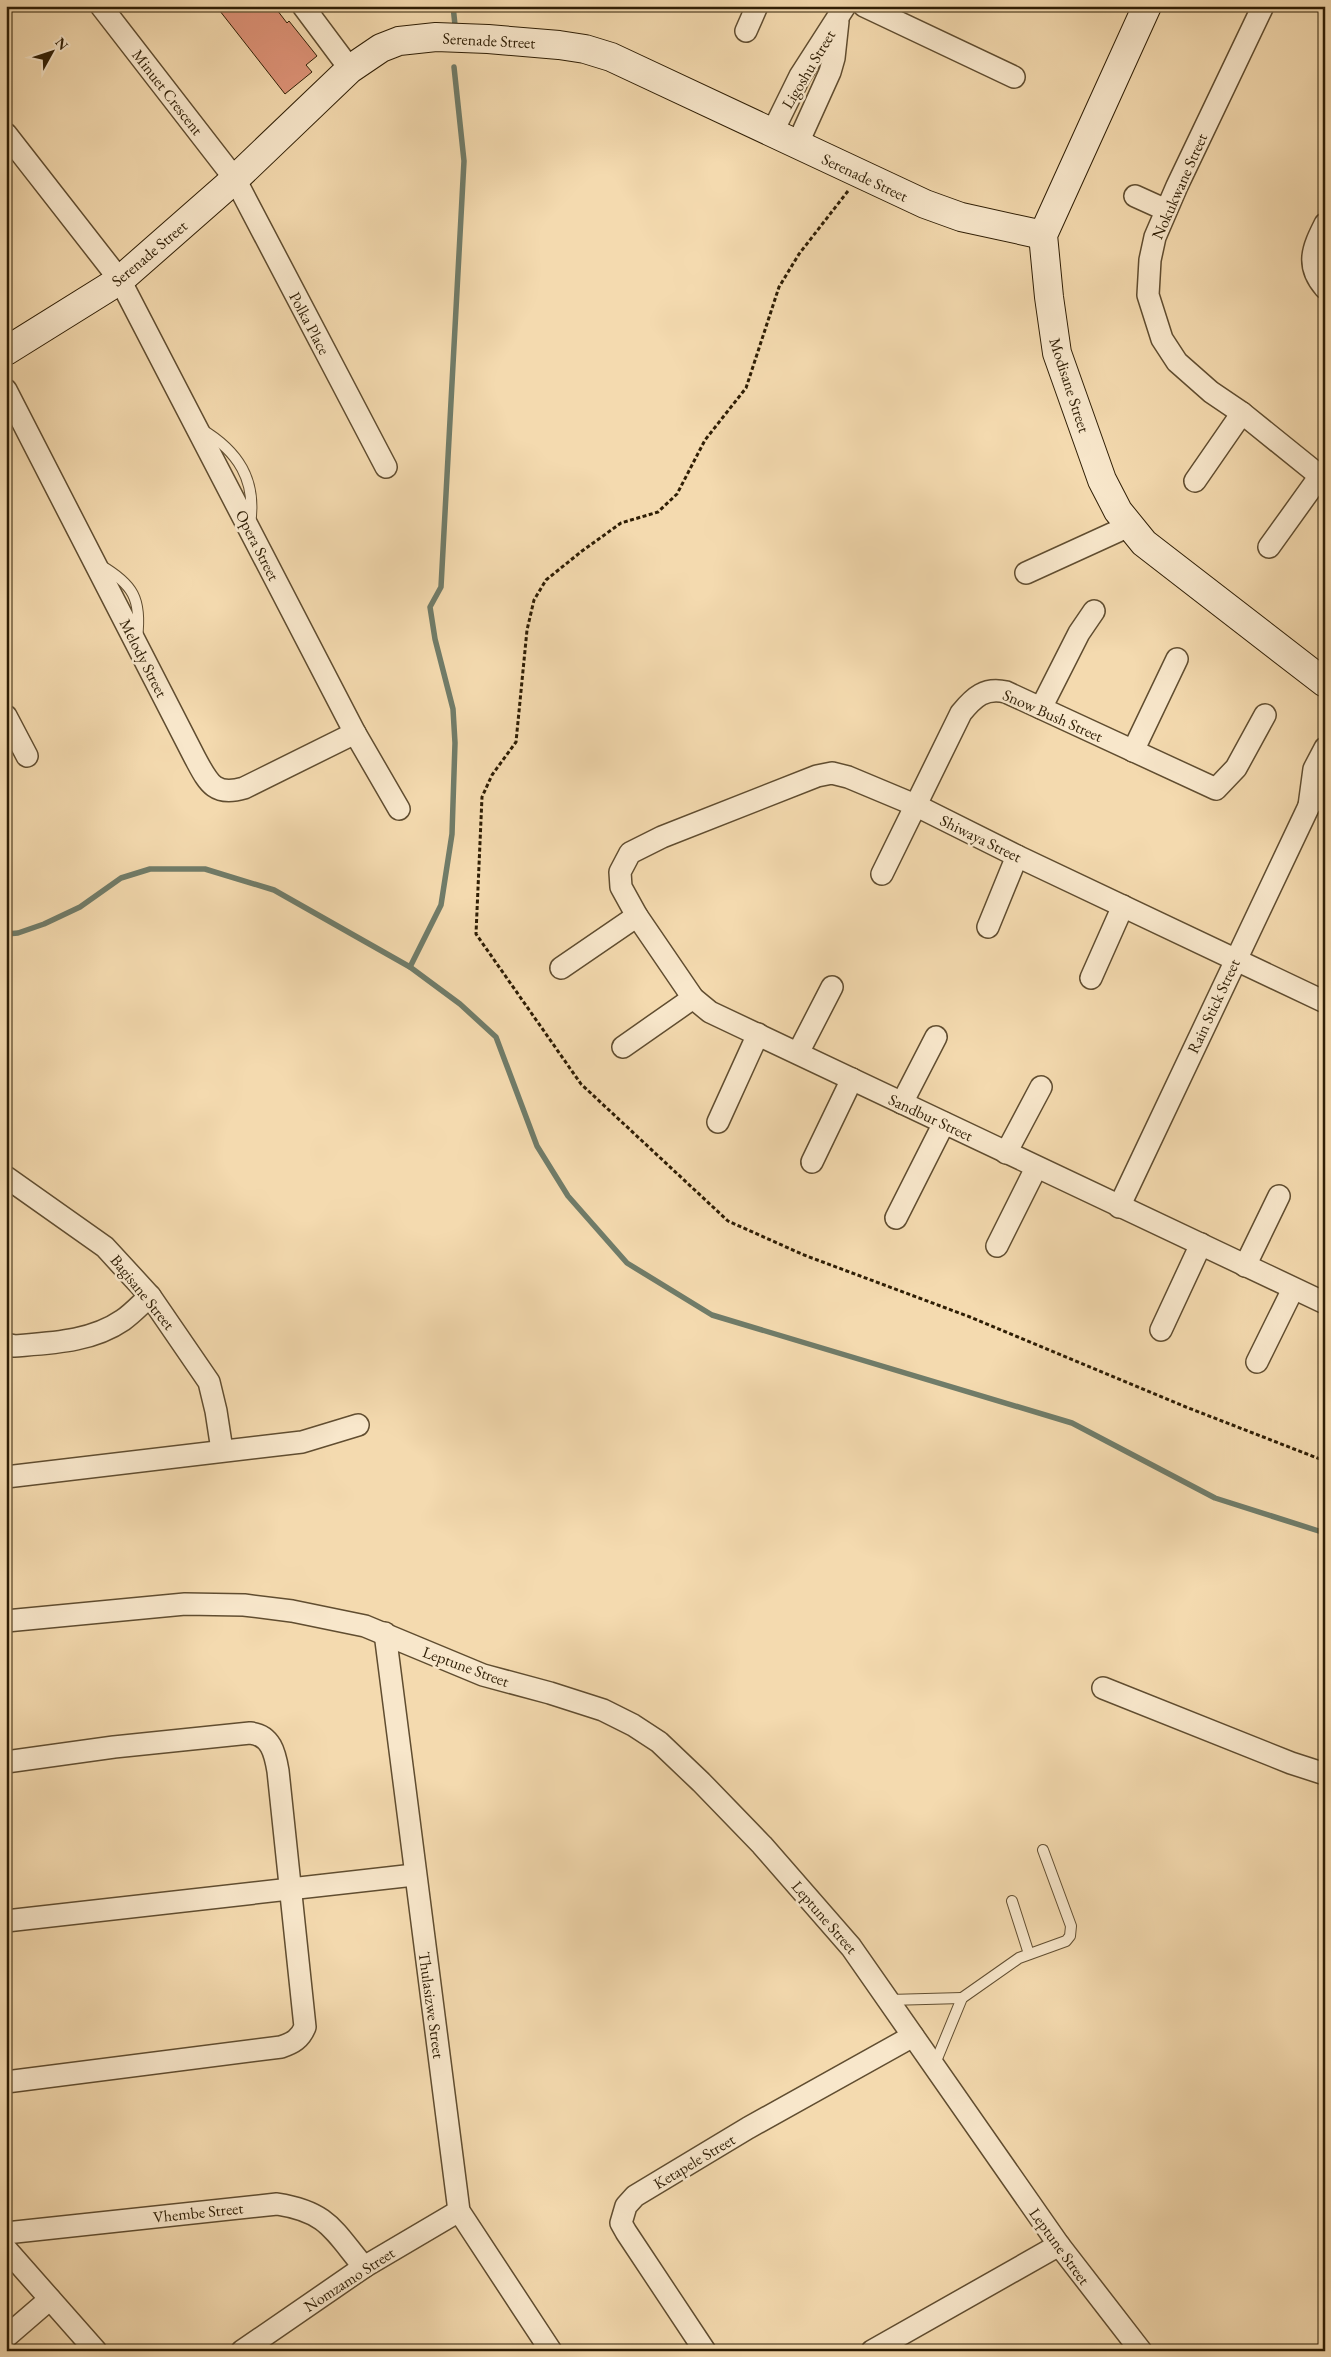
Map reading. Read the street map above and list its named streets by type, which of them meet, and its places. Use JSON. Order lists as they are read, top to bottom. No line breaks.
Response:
{"streets":{"street":["Serenade Street","Ligoshu Street","Minuet Crescent","Nokukwane Street","Polka Place","Modisane Street","Opera Street","Melody Street","Snow Bush Street","Shiwaya Street","Rain Stick Street","Sandbur Street","Bagisane Street","Leptune Street","Thulasizwe Street","Ketapele Street","Vhembe Street","Nomzamo Street"]},"crossings":[["Serenade Street","Ligoshu Street"],["Serenade Street","Minuet Crescent"],["Serenade Street","Polka Place"],["Serenade Street","Modisane Street"],["Serenade Street","Opera Street"],["Minuet Crescent","Polka Place"],["Opera Street","Melody Street"],["Snow Bush Street","Shiwaya Street"],["Shiwaya Street","Rain Stick Street"],["Shiwaya Street","Sandbur Street"],["Rain Stick Street","Sandbur Street"],["Leptune Street","Thulasizwe Street"],["Leptune Street","Ketapele Street"],["Thulasizwe Street","Nomzamo Street"],["Vhembe Street","Nomzamo Street"]],"north":"top right"}
